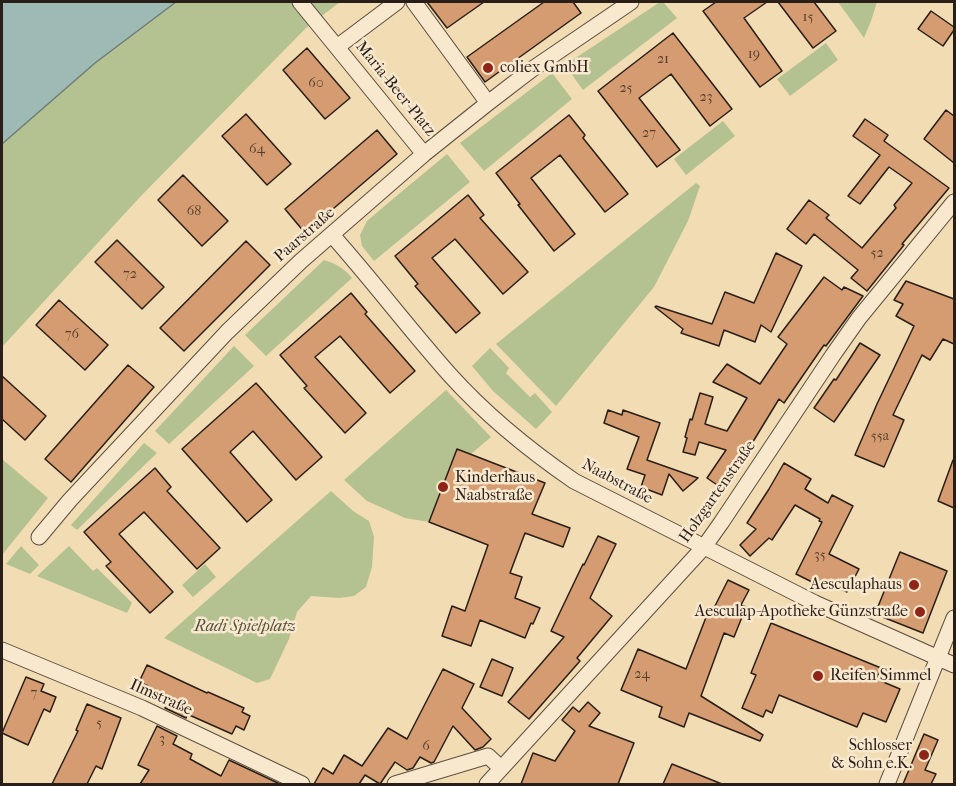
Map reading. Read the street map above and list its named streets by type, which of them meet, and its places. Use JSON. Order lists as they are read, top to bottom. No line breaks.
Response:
{"streets":{"street":["Maria-Beer-Platz","Paarstraße","Naabstraße","Holzgartenstraße","Ilmstraße"]},"crossings":[["Maria-Beer-Platz","Paarstraße"],["Paarstraße","Naabstraße"],["Naabstraße","Holzgartenstraße"]],"parks":["Radi Spielplatz"],"places":["coliex GmbH","Kinderhaus Naabstraße","Aesculaphaus","Aesculap-Apotheke Günzstraße","Reifen Simmel","Schlosser & Sohn e.K."],"house_numbers":["15","19","21","60","25","23","27","64","68","52","72","76","55a","35","24","7","5","3","6"]}
